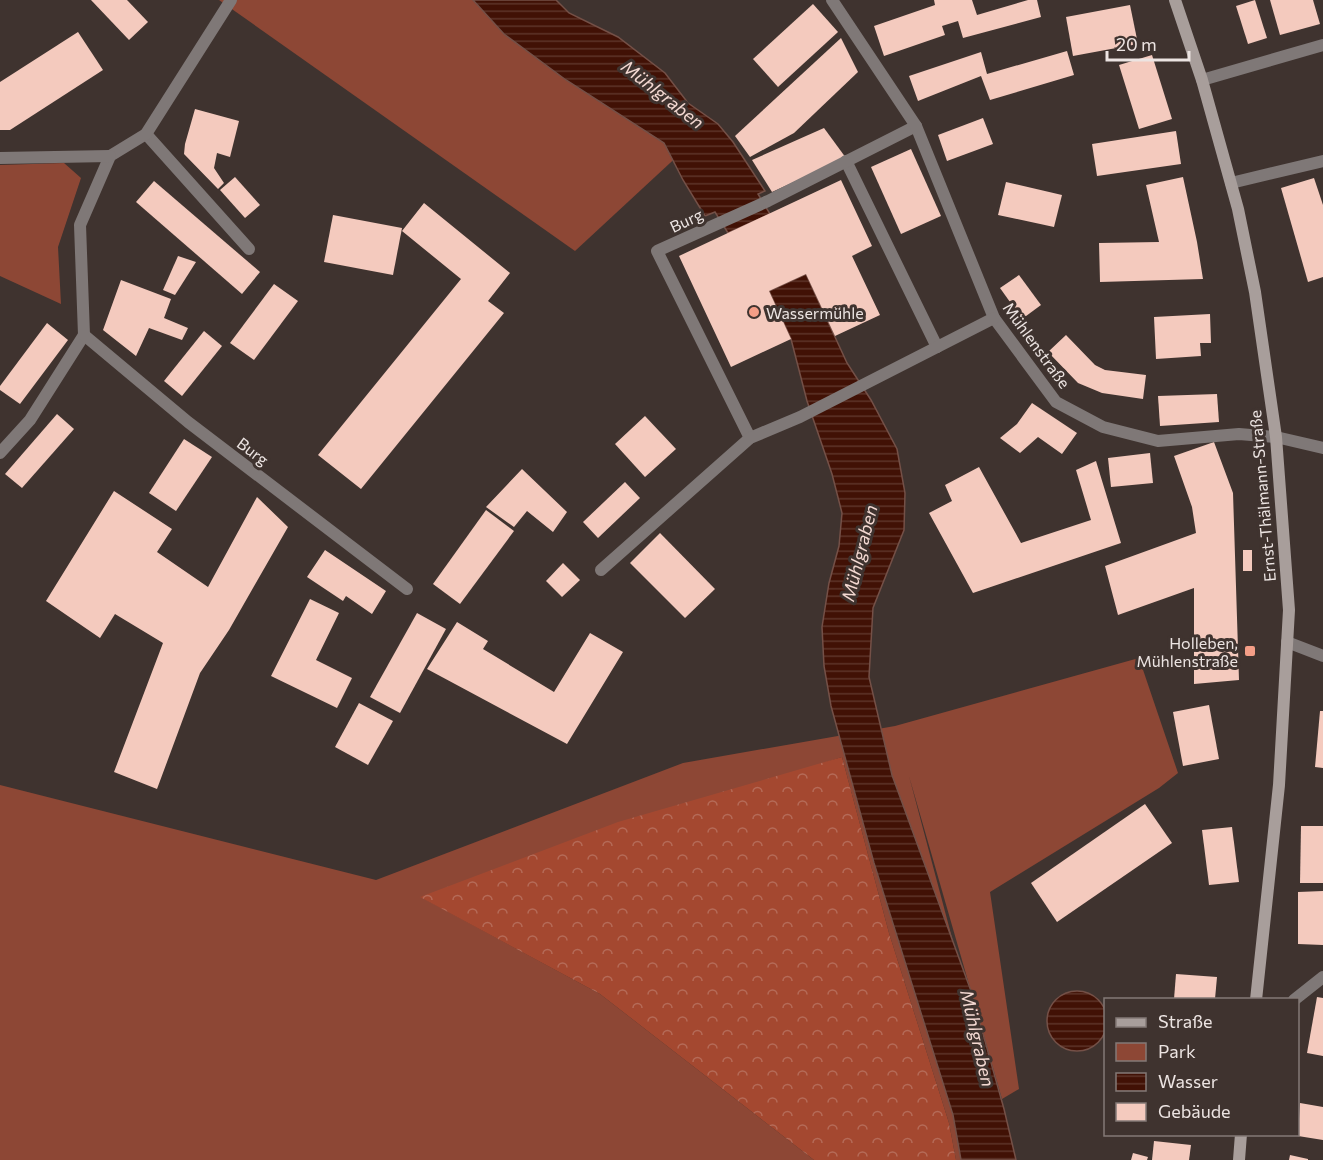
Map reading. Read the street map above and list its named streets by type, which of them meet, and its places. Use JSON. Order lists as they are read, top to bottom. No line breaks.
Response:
{"streets":{"main road":["Ernst-Thälmann-Straße"],"street":["Burg","Mühlenstraße"]},"crossings":[["Burg","Mühlenstraße"],["Mühlenstraße","Ernst-Thälmann-Straße"]],"water":["Mühlgraben"],"places":{"other":["Wassermühle"],"transit":["Holleben, Mühlenstraße"]},"legend":["Straße","Park","Wasser","Gebäude"],"scale_bar":"20 m"}
